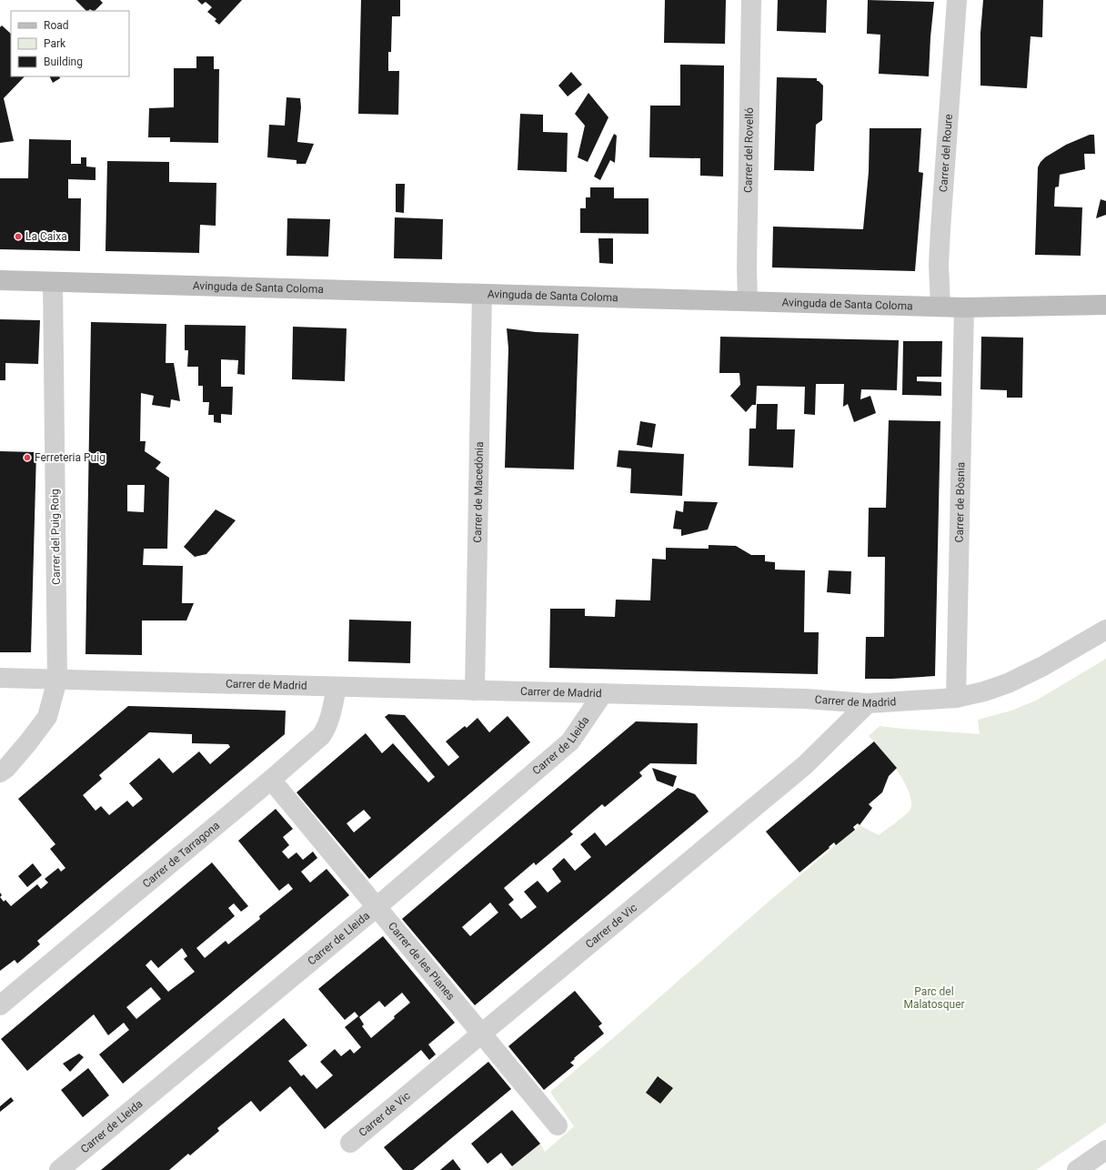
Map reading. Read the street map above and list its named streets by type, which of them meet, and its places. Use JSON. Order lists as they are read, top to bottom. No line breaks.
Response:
{"streets":{"main road":["Avinguda de Santa Coloma"],"street":["Carrer del Rovelló","Carrer del Roure","Carrer de Macedònia","Carrer de Bòsnia","Carrer del Puig Roig","Carrer de Madrid","Carrer de Lleida","Carrer de Tarragona","Carrer de Vic","Carrer de les Planes"]},"crossings":[["Carrer del Rovelló","Avinguda de Santa Coloma"],["Carrer del Roure","Avinguda de Santa Coloma"],["Avinguda de Santa Coloma","Carrer de Macedònia"],["Avinguda de Santa Coloma","Carrer de Bòsnia"],["Avinguda de Santa Coloma","Carrer del Puig Roig"],["Carrer de Macedònia","Carrer de Madrid"],["Carrer de Bòsnia","Carrer de Madrid"],["Carrer del Puig Roig","Carrer de Madrid"],["Carrer de Madrid","Carrer de Lleida"],["Carrer de Madrid","Carrer de Tarragona"],["Carrer de Madrid","Carrer de Vic"],["Carrer de Lleida","Carrer de les Planes"],["Carrer de Tarragona","Carrer de les Planes"],["Carrer de Vic","Carrer de les Planes"]],"parks":["Parc del Malatosquer"],"places":["La Caixa","Ferreteria Puig"],"legend":["Road","Park","Building"]}
